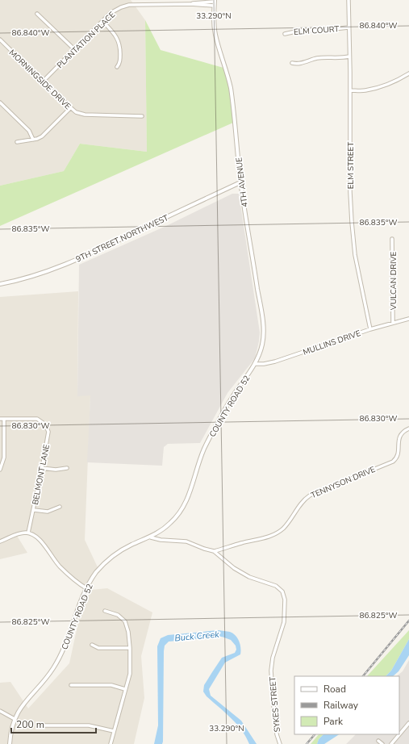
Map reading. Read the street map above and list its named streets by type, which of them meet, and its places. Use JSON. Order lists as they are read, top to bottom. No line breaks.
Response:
{"streets":{"street":["ELM COURT","PLANTATION PLACE","MORNINGSIDE DRIVE","ELM STREET","4TH AVENUE","9TH STREET NORTHWEST","VULCAN DRIVE","MULLINS DRIVE","COUNTY ROAD 52","BELMONT LANE","TENNYSON DRIVE","SYKES STREET"]},"crossings":[["ELM COURT","ELM STREET"],["PLANTATION PLACE","MORNINGSIDE DRIVE"],["PLANTATION PLACE","4TH AVENUE"],["ELM STREET","MULLINS DRIVE"],["4TH AVENUE","9TH STREET NORTHWEST"],["4TH AVENUE","MULLINS DRIVE"],["4TH AVENUE","COUNTY ROAD 52"],["VULCAN DRIVE","MULLINS DRIVE"],["MULLINS DRIVE","COUNTY ROAD 52"],["TENNYSON DRIVE","SYKES STREET"]],"water":["Buck Creek"],"legend":["Road","Railway","Park"],"scale_bar":"200 m","coordinates":["33.290°N","86.840°W","86.835°W","86.830°W","86.825°W"]}
